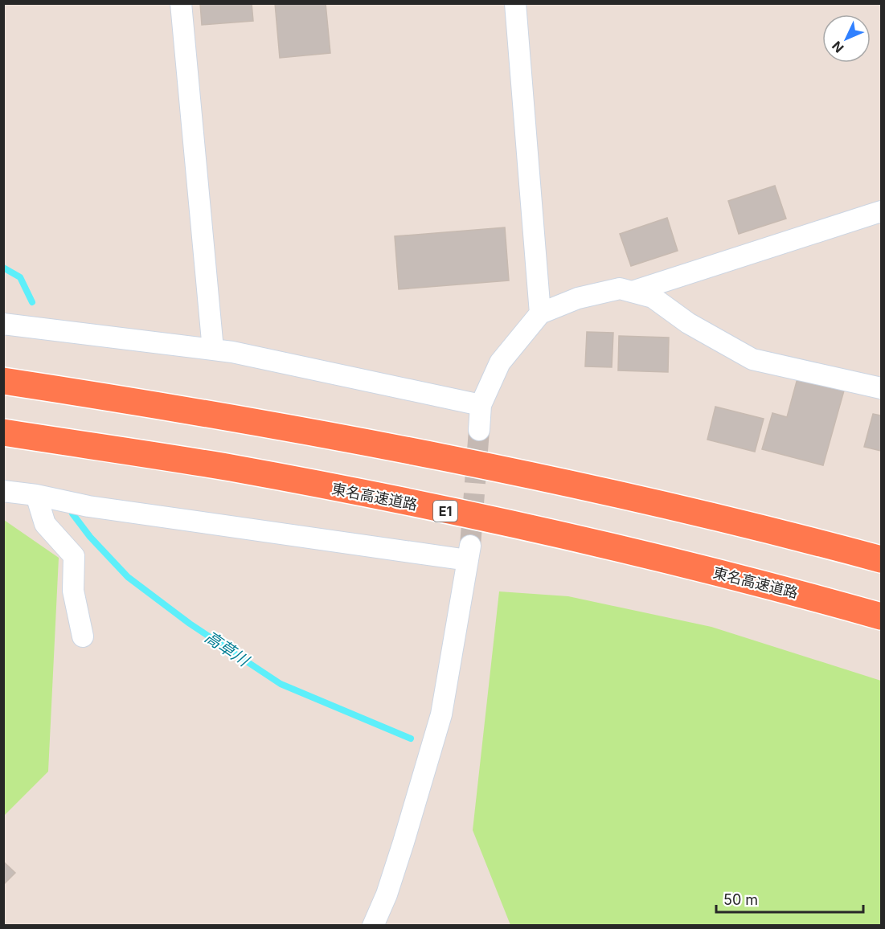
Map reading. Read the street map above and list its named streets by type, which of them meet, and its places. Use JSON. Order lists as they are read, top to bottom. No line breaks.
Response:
{"streets":{"highway":["東名高速道路","E1"]},"water":["高草川"],"scale_bar":"50 m","north":"bottom left"}
